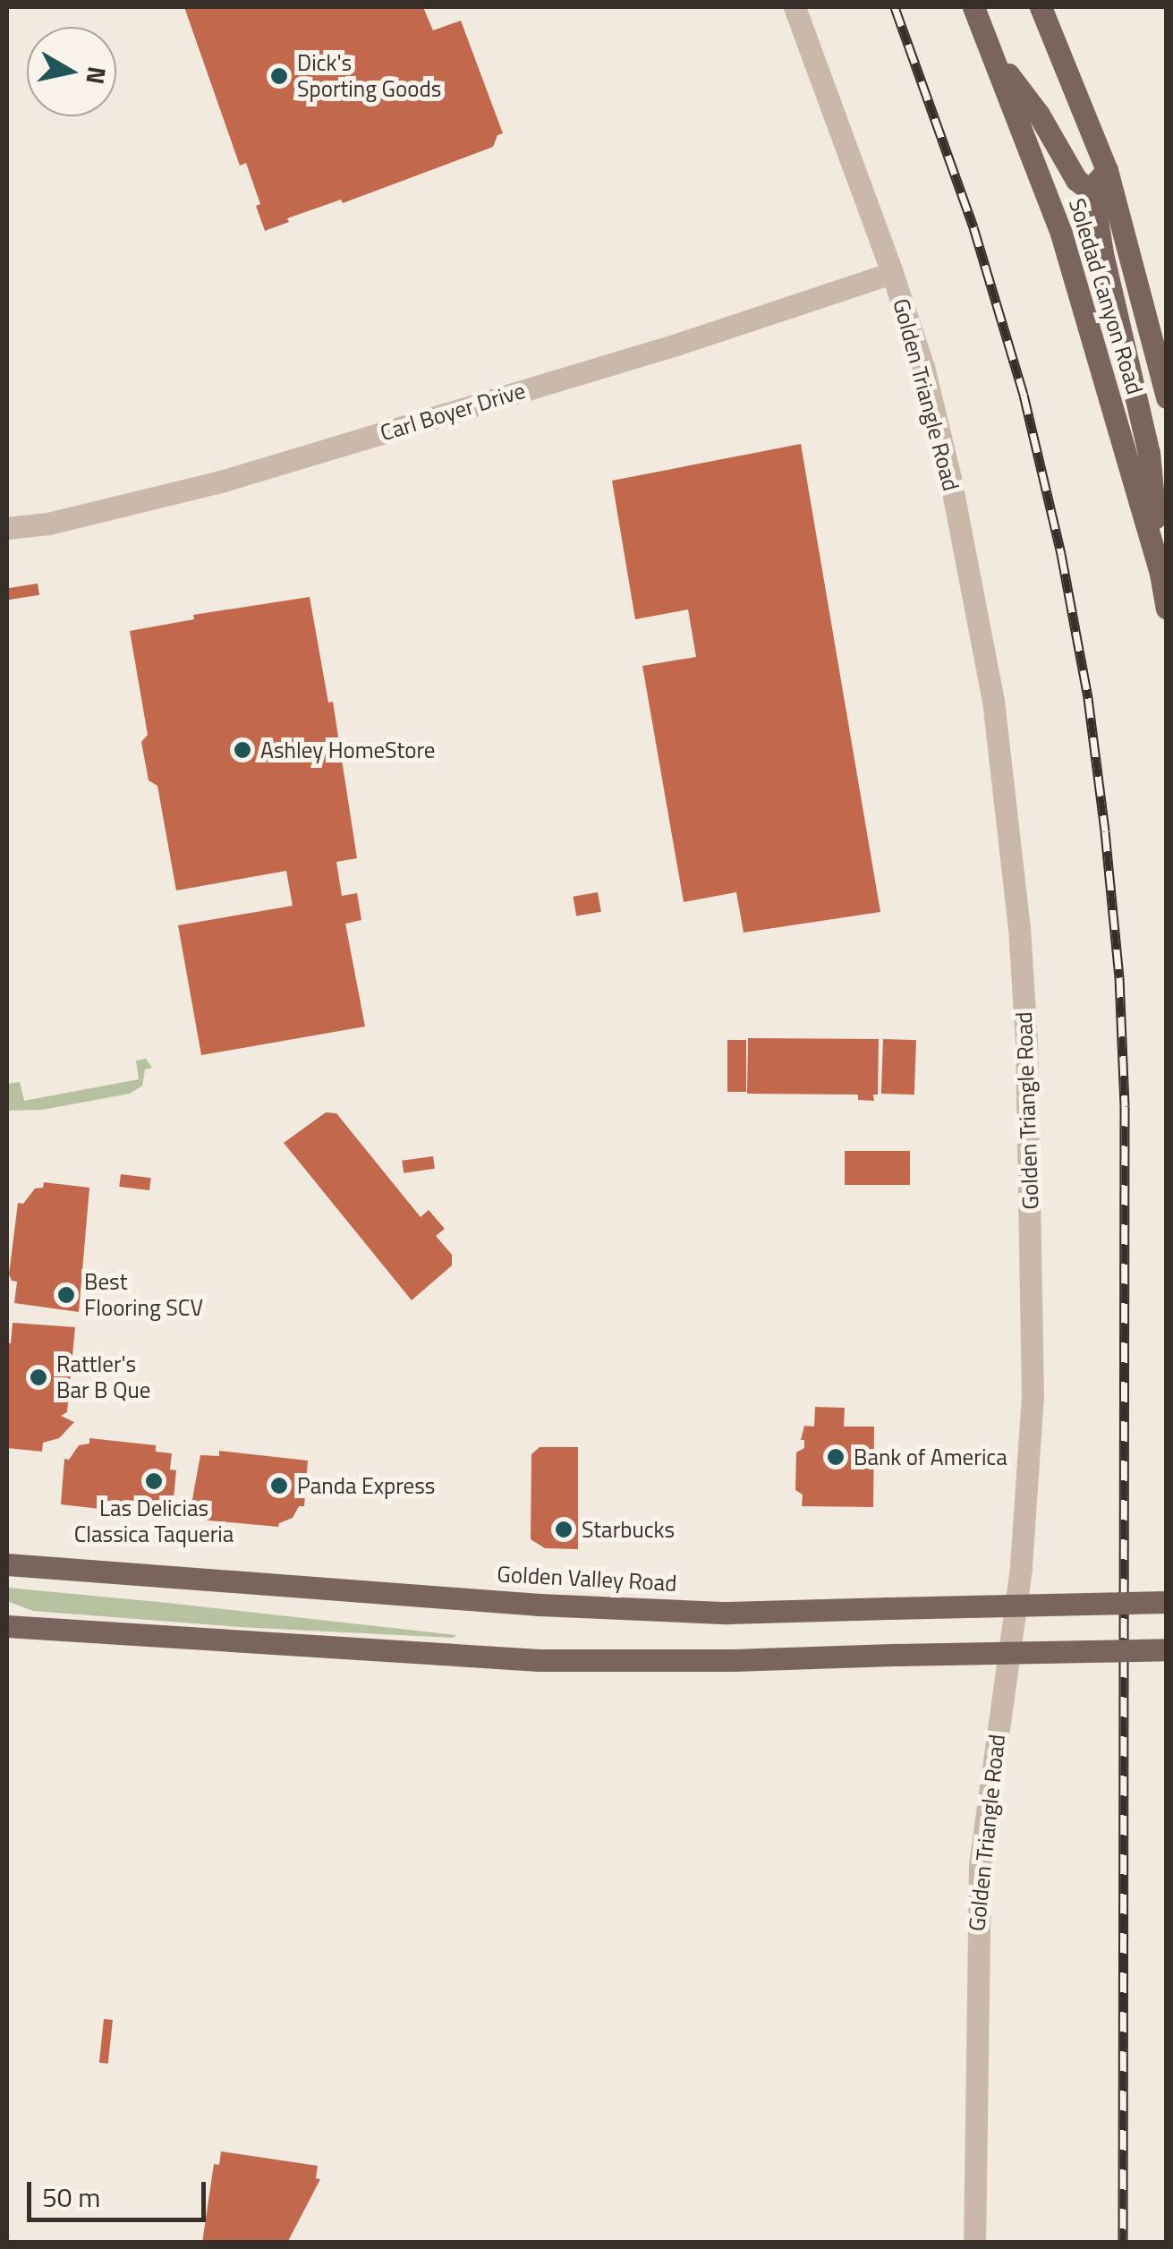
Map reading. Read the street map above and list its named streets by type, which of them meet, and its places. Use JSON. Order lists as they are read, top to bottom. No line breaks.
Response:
{"streets":{"main road":["Soledad Canyon Road","Golden Valley Road"],"street":["Golden Triangle Road","Carl Boyer Drive"]},"crossings":[["Golden Triangle Road","Carl Boyer Drive"]],"places":["Dick's Sporting Goods","Ashley HomeStore","Best Flooring SCV","Rattler's Bar B Que","Bank of America","Las Delicias Classica Taqueria","Panda Express","Starbucks"],"scale_bar":"50 m","north":"right"}
